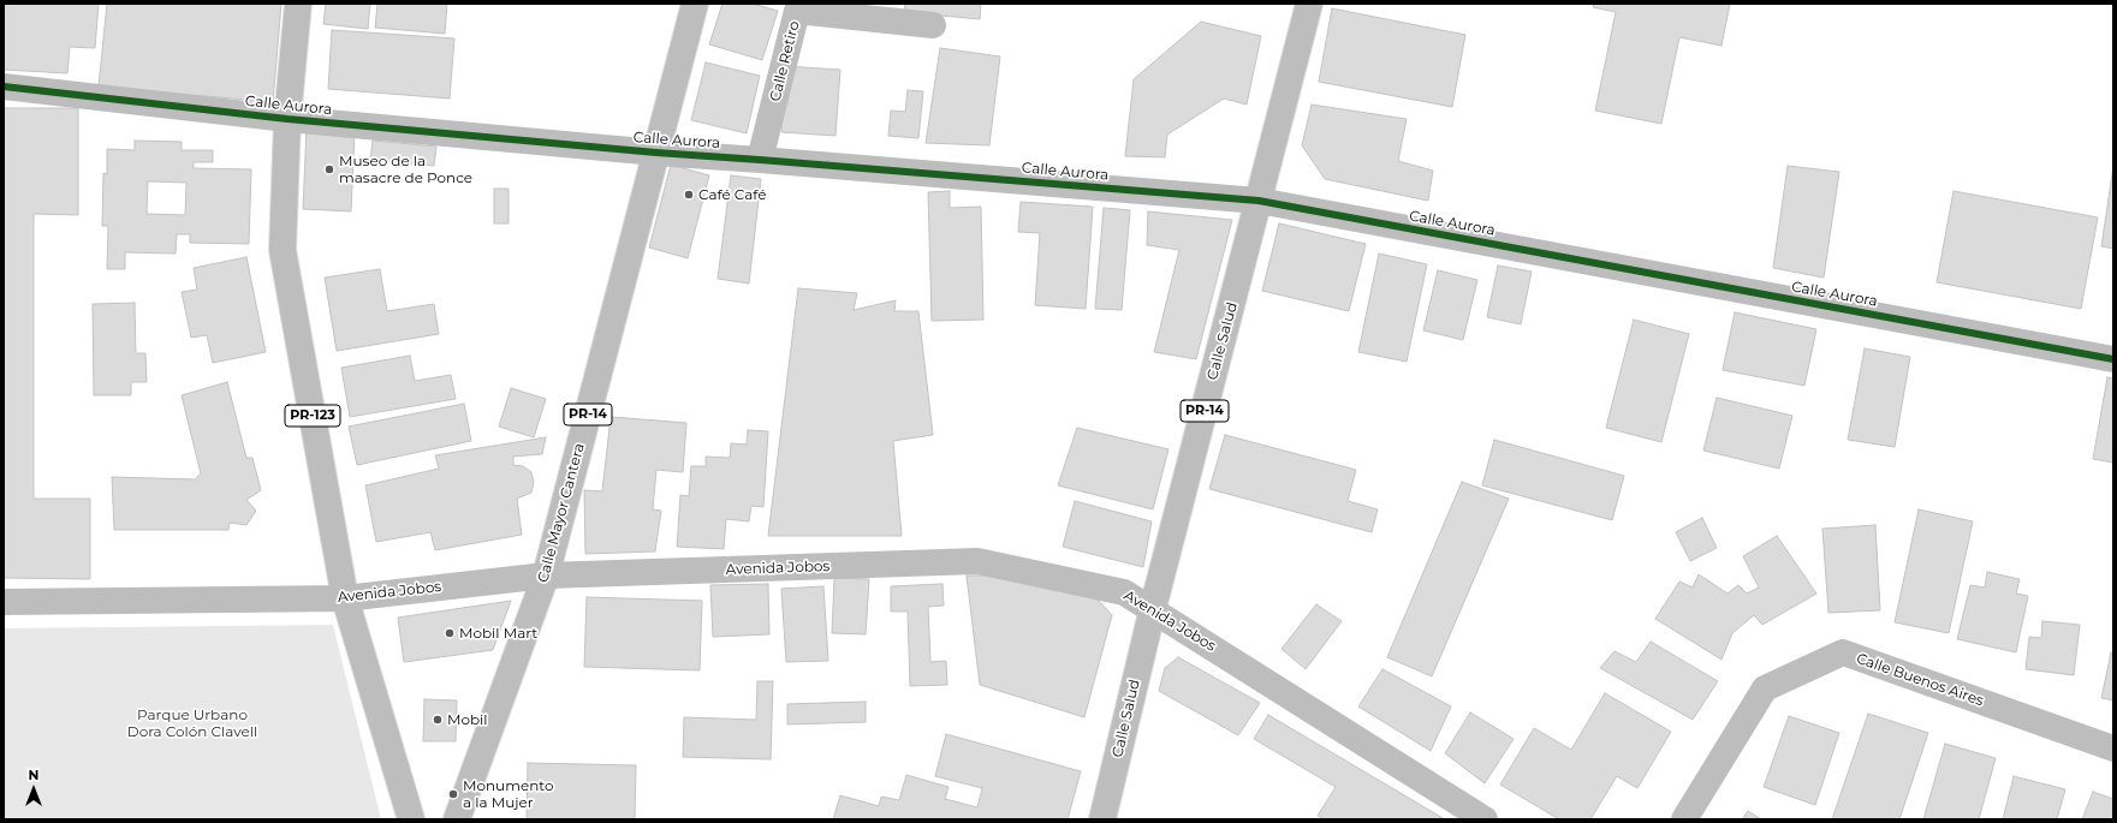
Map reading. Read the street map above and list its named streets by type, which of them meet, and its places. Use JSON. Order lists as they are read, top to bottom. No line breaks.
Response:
{"streets":{"street":["Calle Retiro","Calle Aurora","Calle Salud","PR-14","PR-123","Calle Mayor Cantera","Avenida Jobos","Calle Buenos Aires"]},"crossings":[["Calle Retiro","Calle Aurora"],["Calle Aurora","Calle Salud"],["Calle Aurora","PR-123"],["Calle Aurora","Calle Mayor Cantera"],["Calle Salud","Avenida Jobos"],["PR-123","Avenida Jobos"],["Calle Mayor Cantera","Avenida Jobos"]],"parks":["Parque Urbano Dora Colón Clavell"],"places":["Museo de la masacre de Ponce","Café Café","Mobil Mart","Mobil","Monumento a la Mujer"],"north":"top"}
